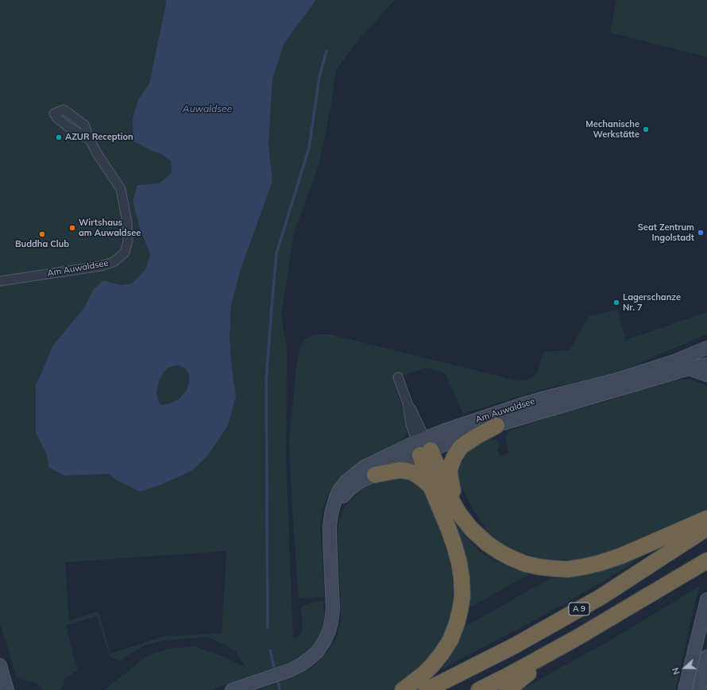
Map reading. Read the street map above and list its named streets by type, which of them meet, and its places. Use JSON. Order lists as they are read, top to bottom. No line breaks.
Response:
{"streets":{"highway":["A 9"],"main road":["Am Auwaldsee"]},"water":["Auwaldsee"],"places":["Mechanische Werkstätte","AZUR Reception","Wirtshaus am Auwaldsee","Seat Zentrum Ingolstadt","Buddha Club","Lagerschanze Nr. 7"],"north":"left"}
